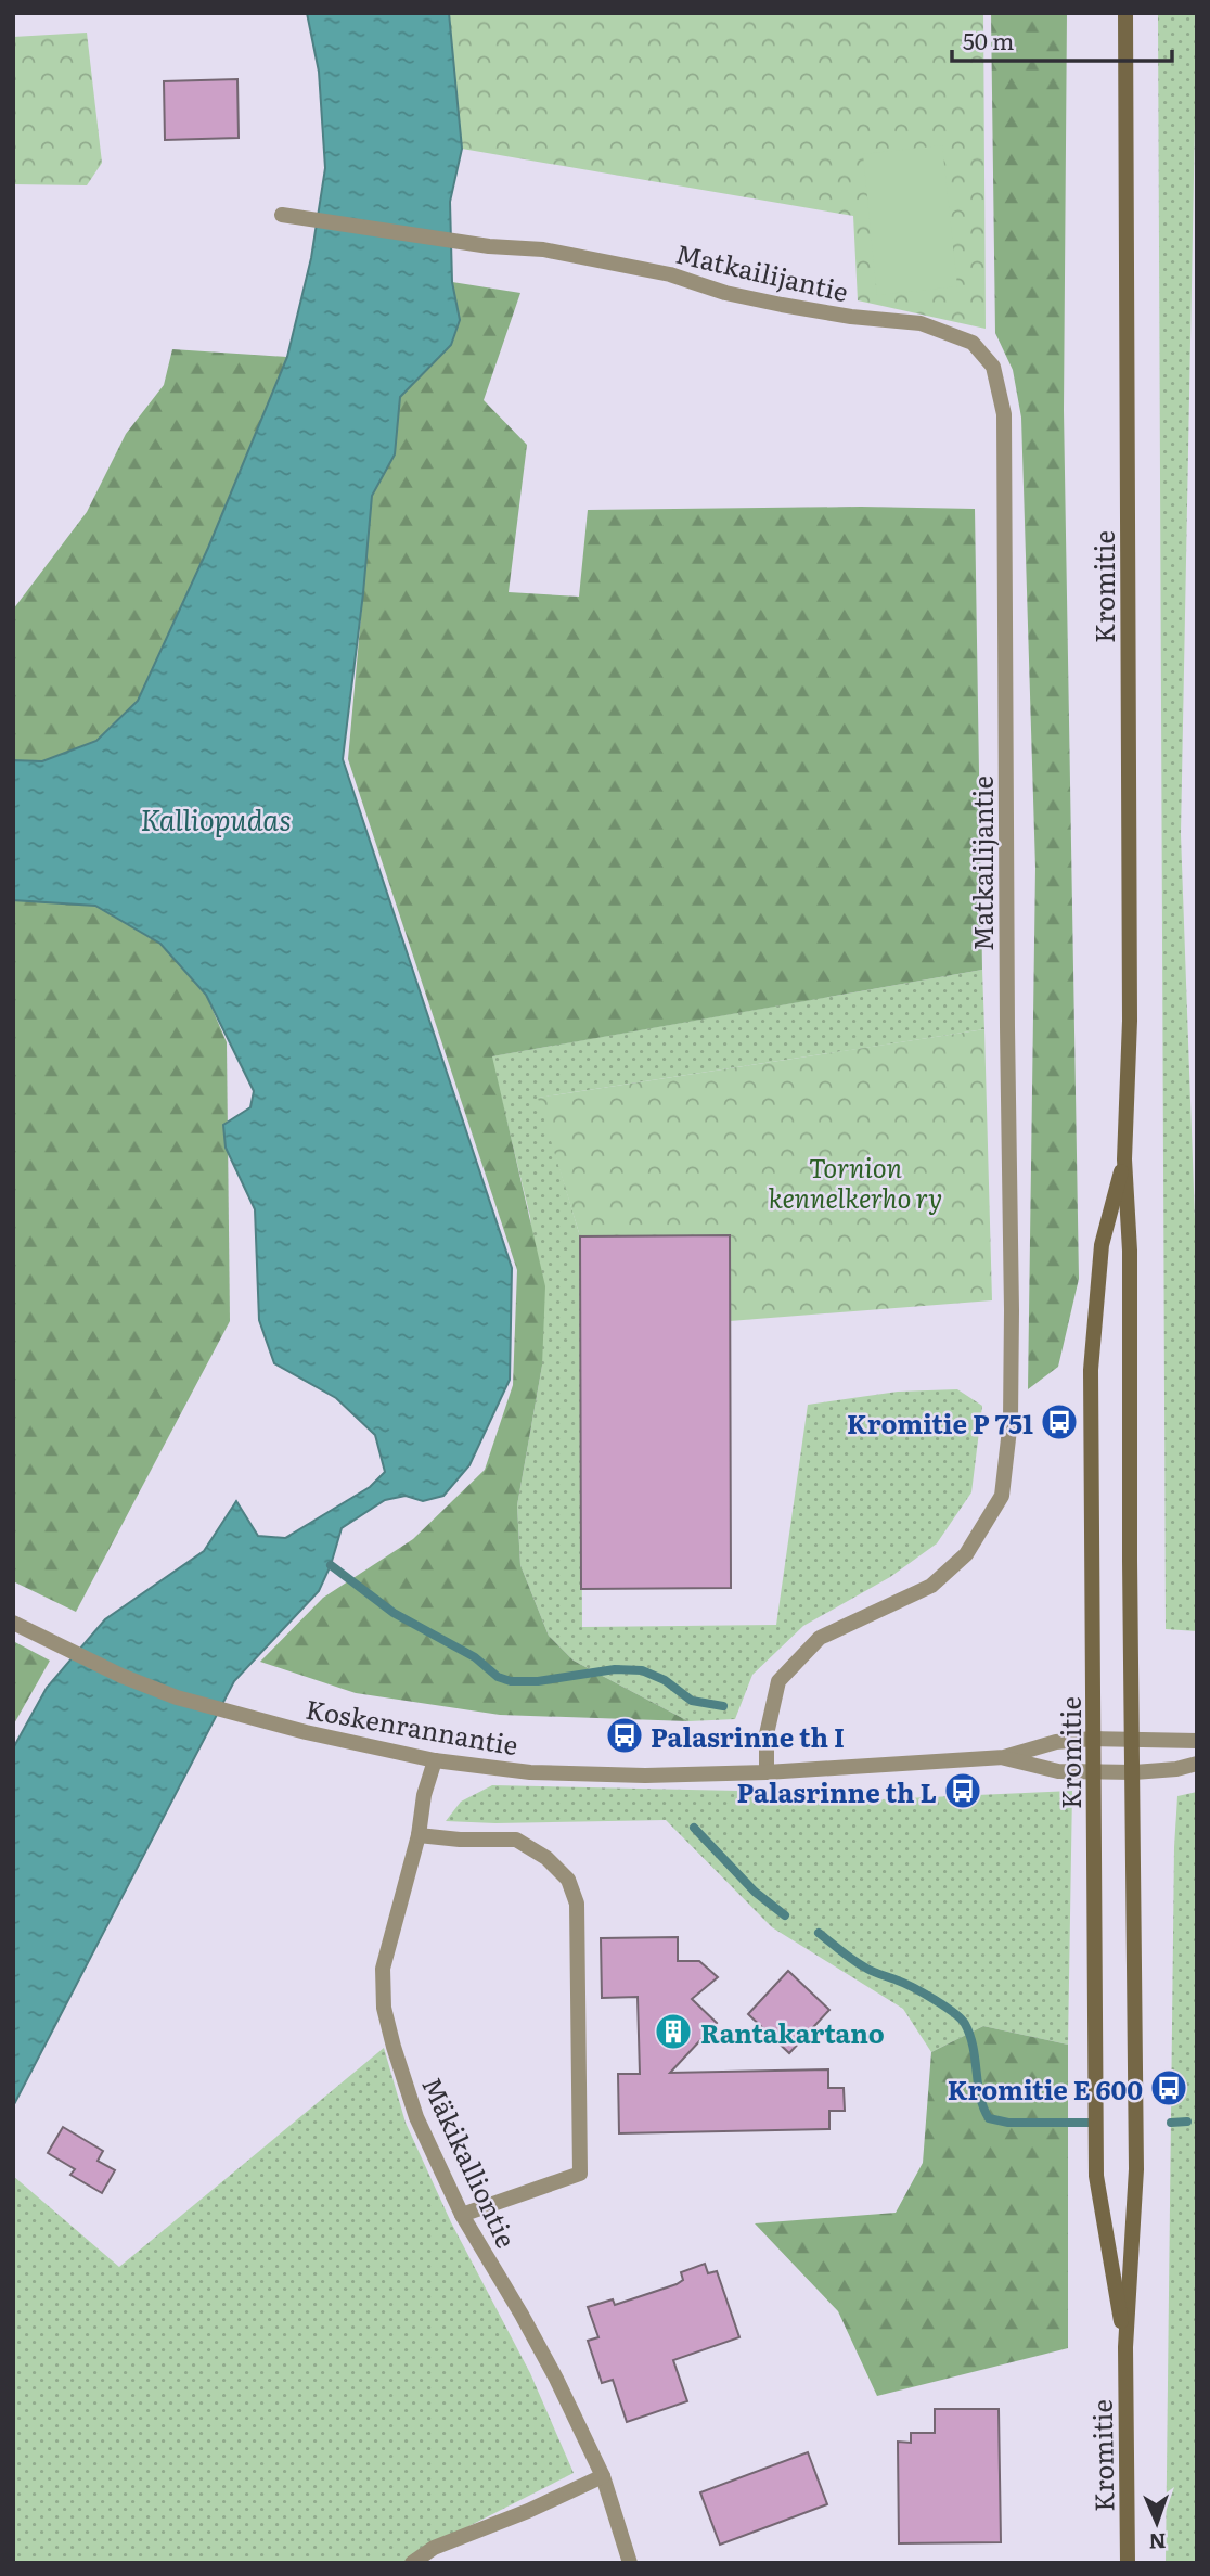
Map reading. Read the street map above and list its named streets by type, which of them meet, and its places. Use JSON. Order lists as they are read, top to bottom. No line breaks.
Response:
{"streets":{"main road":["Kromitie"],"street":["Matkailijantie","Koskenrannantie","Mäkikalliontie"]},"crossings":[["Matkailijantie","Koskenrannantie"],["Kromitie","Koskenrannantie"],["Koskenrannantie","Mäkikalliontie"]],"water":["Kalliopudas"],"parks":["Tornion kennelkerho ry"],"places":{"bus stop":["Kromitie P 751","Palasrinne th I","Palasrinne th L","Kromitie E 600"],"building":["Rantakartano"]},"scale_bar":"50 m","north":"bottom"}
